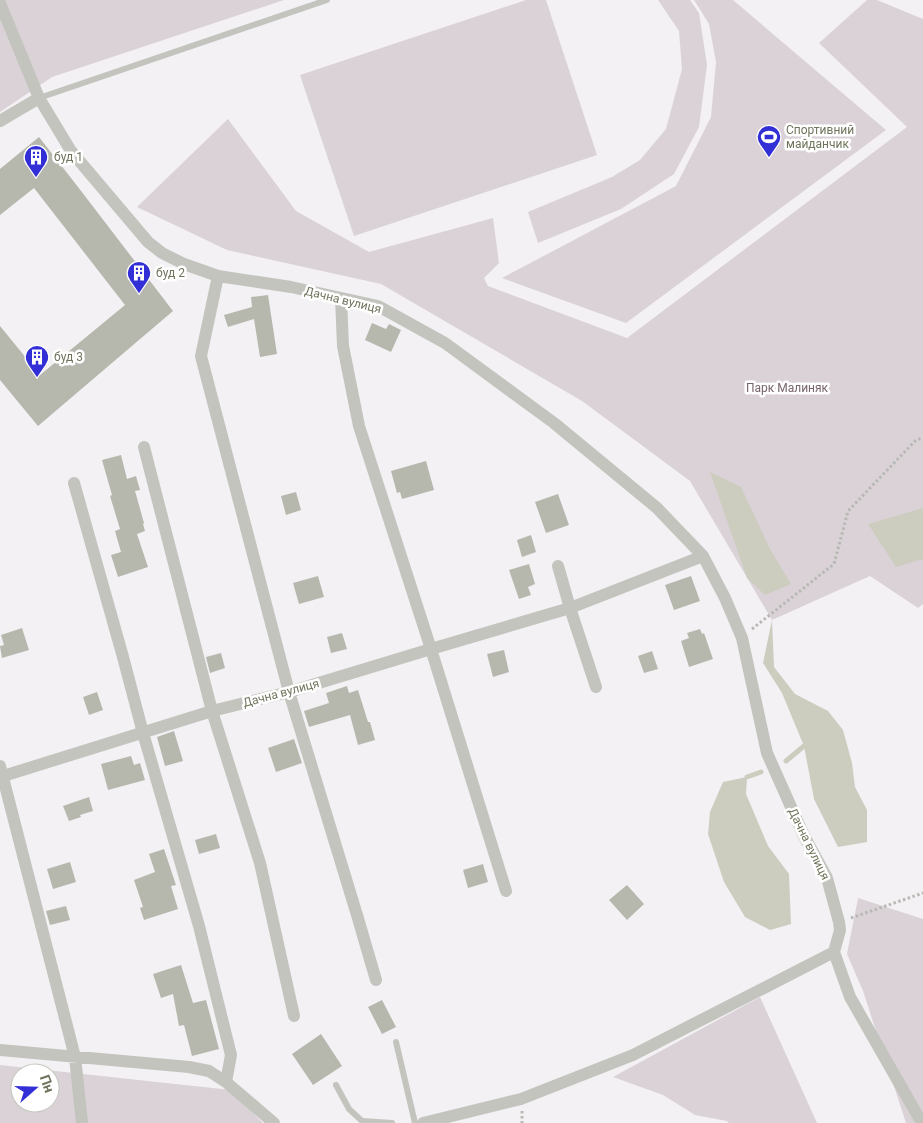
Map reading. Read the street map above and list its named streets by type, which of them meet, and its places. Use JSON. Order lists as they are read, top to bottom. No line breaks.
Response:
{"streets":{"street":["Дачна вулиця"]},"parks":["Парк Малиняк"],"places":{"sports":["Спортивний майданчик"],"building":["буд 1","буд 2","буд 3"]},"north":"right"}
